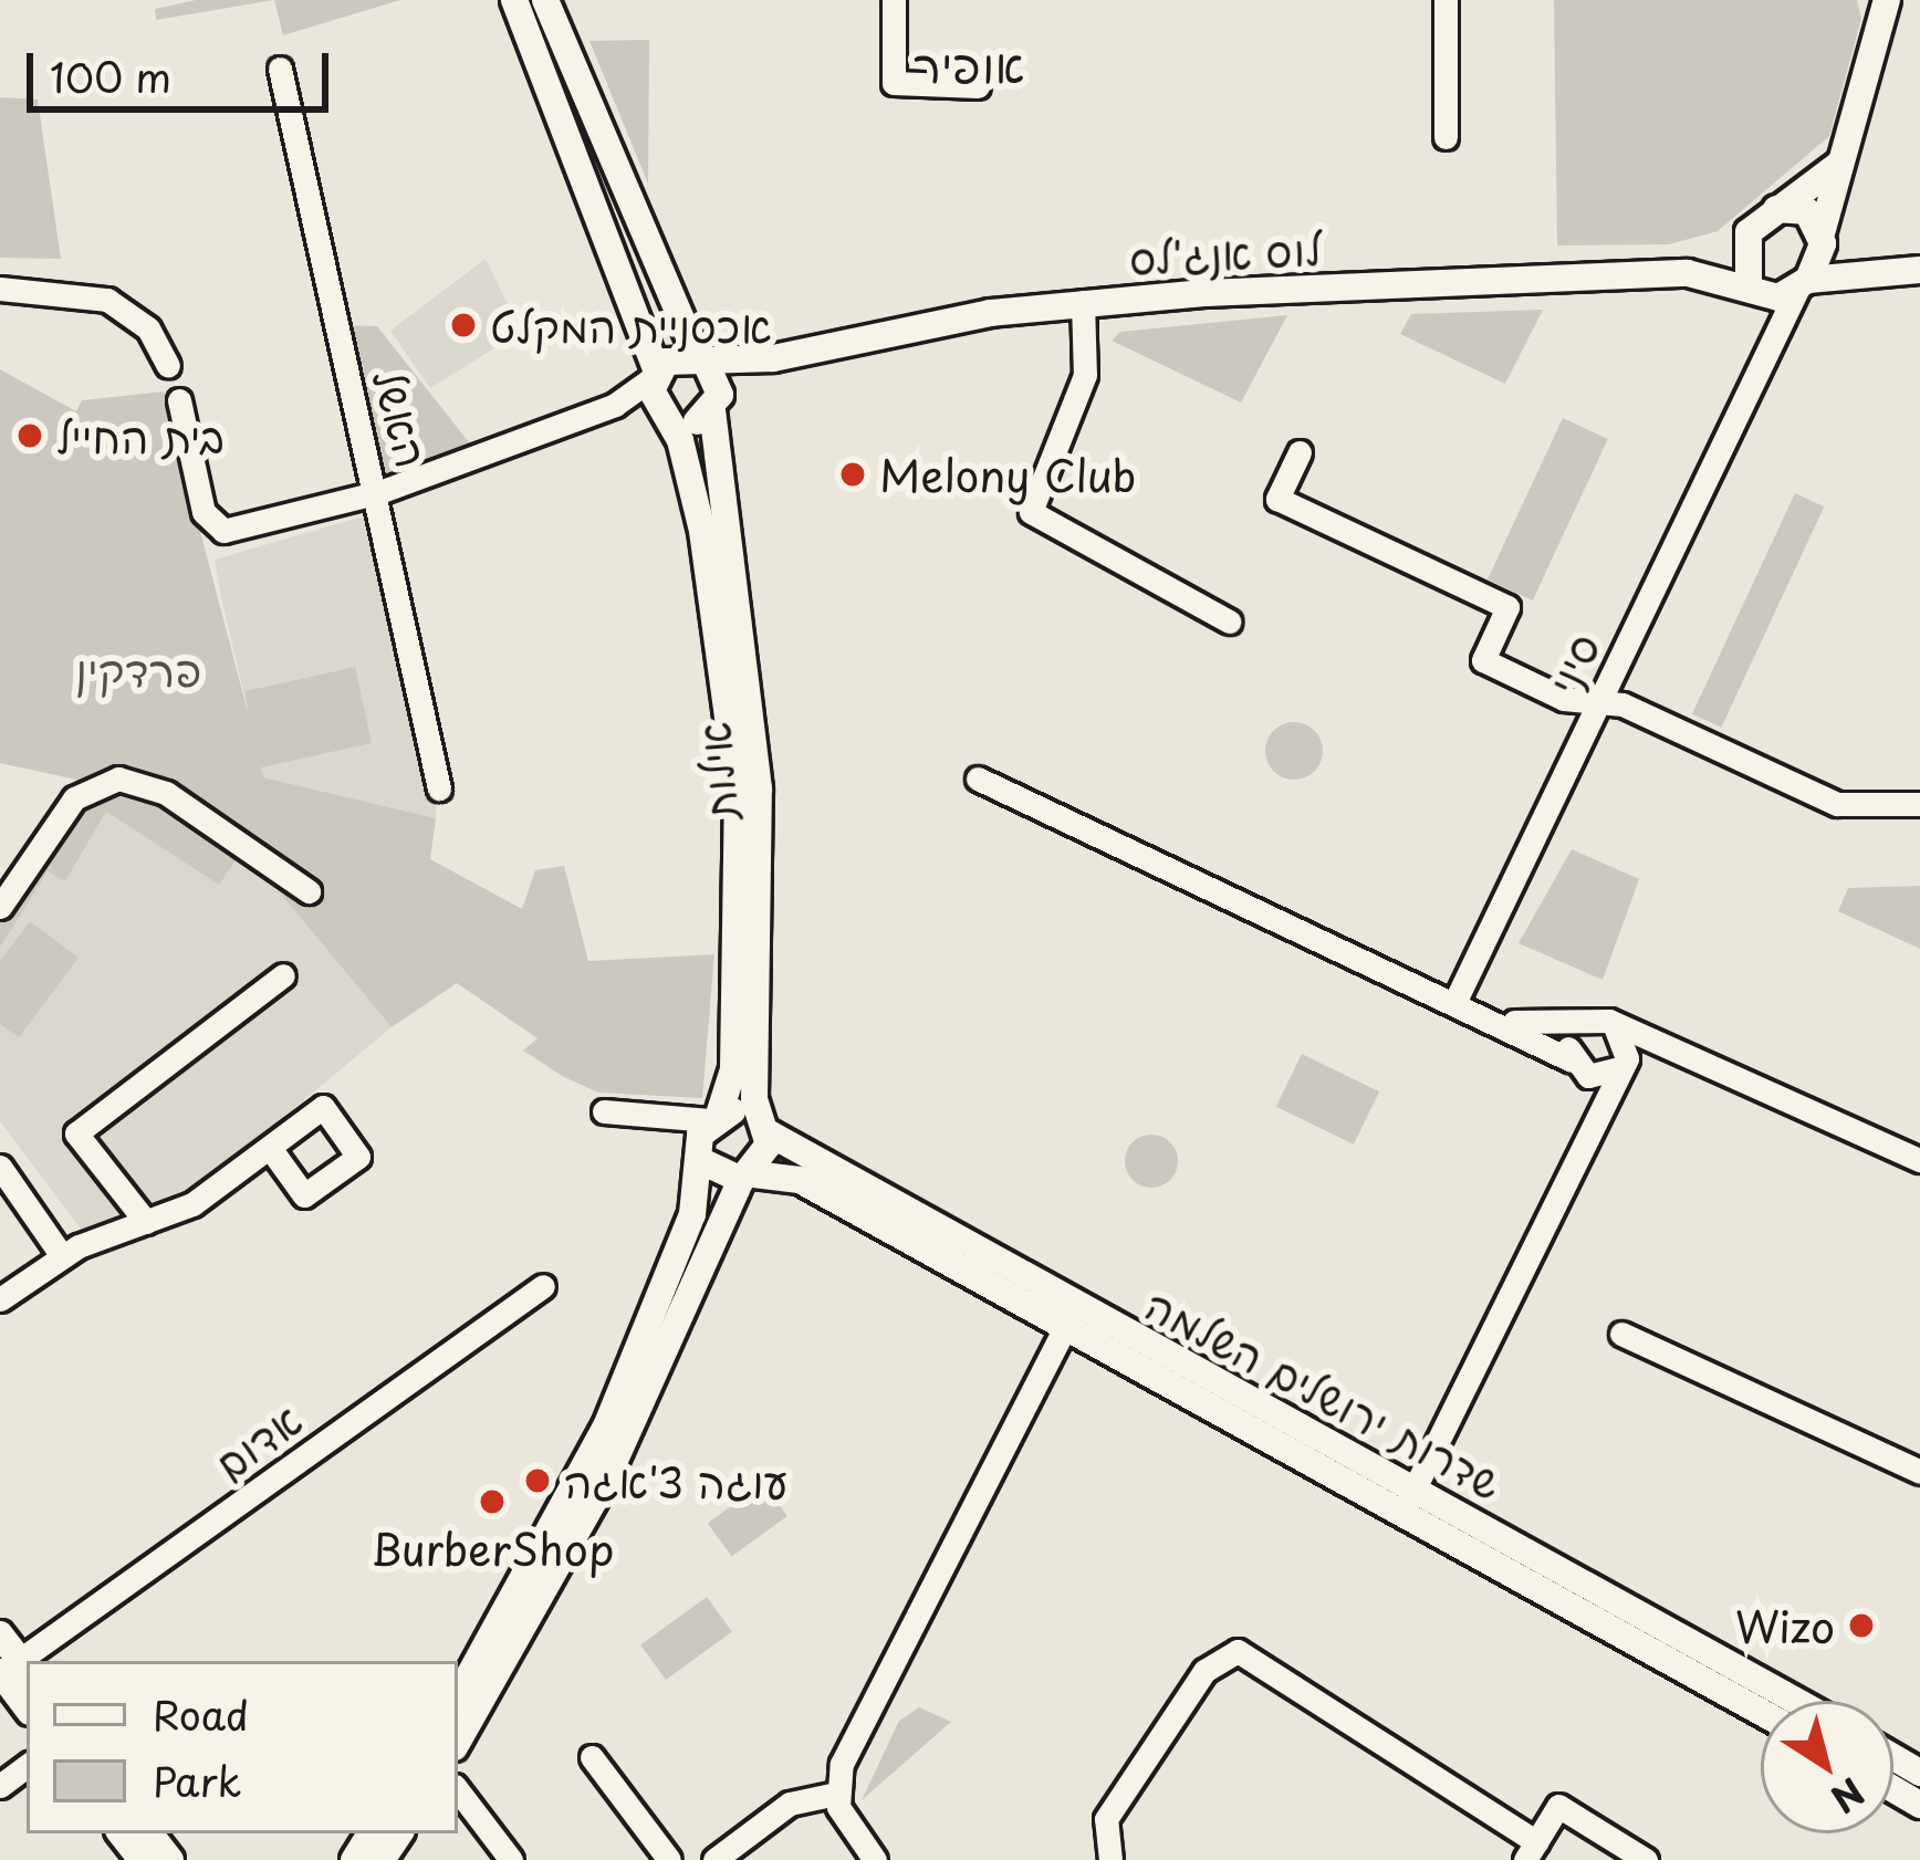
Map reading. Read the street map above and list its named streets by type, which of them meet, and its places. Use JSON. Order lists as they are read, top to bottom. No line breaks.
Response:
{"streets":{"street":["לוס אנג'לס","האשל","סיני","אילות","שדרות ירושלים השלמה","אדום"]},"crossings":[["לוס אנג'לס","סיני"],["לוס אנג'לס","אילות"],["אילות","שדרות ירושלים השלמה"]],"districts":["אופיר"],"parks":["פרדקין"],"places":["אכסניית המקלט","בית החייל","Melony Club","עוגה צ'אגה","BurberShop","Wizo"],"legend":["Road","Park"],"scale_bar":"100 m","north":"bottom right"}
